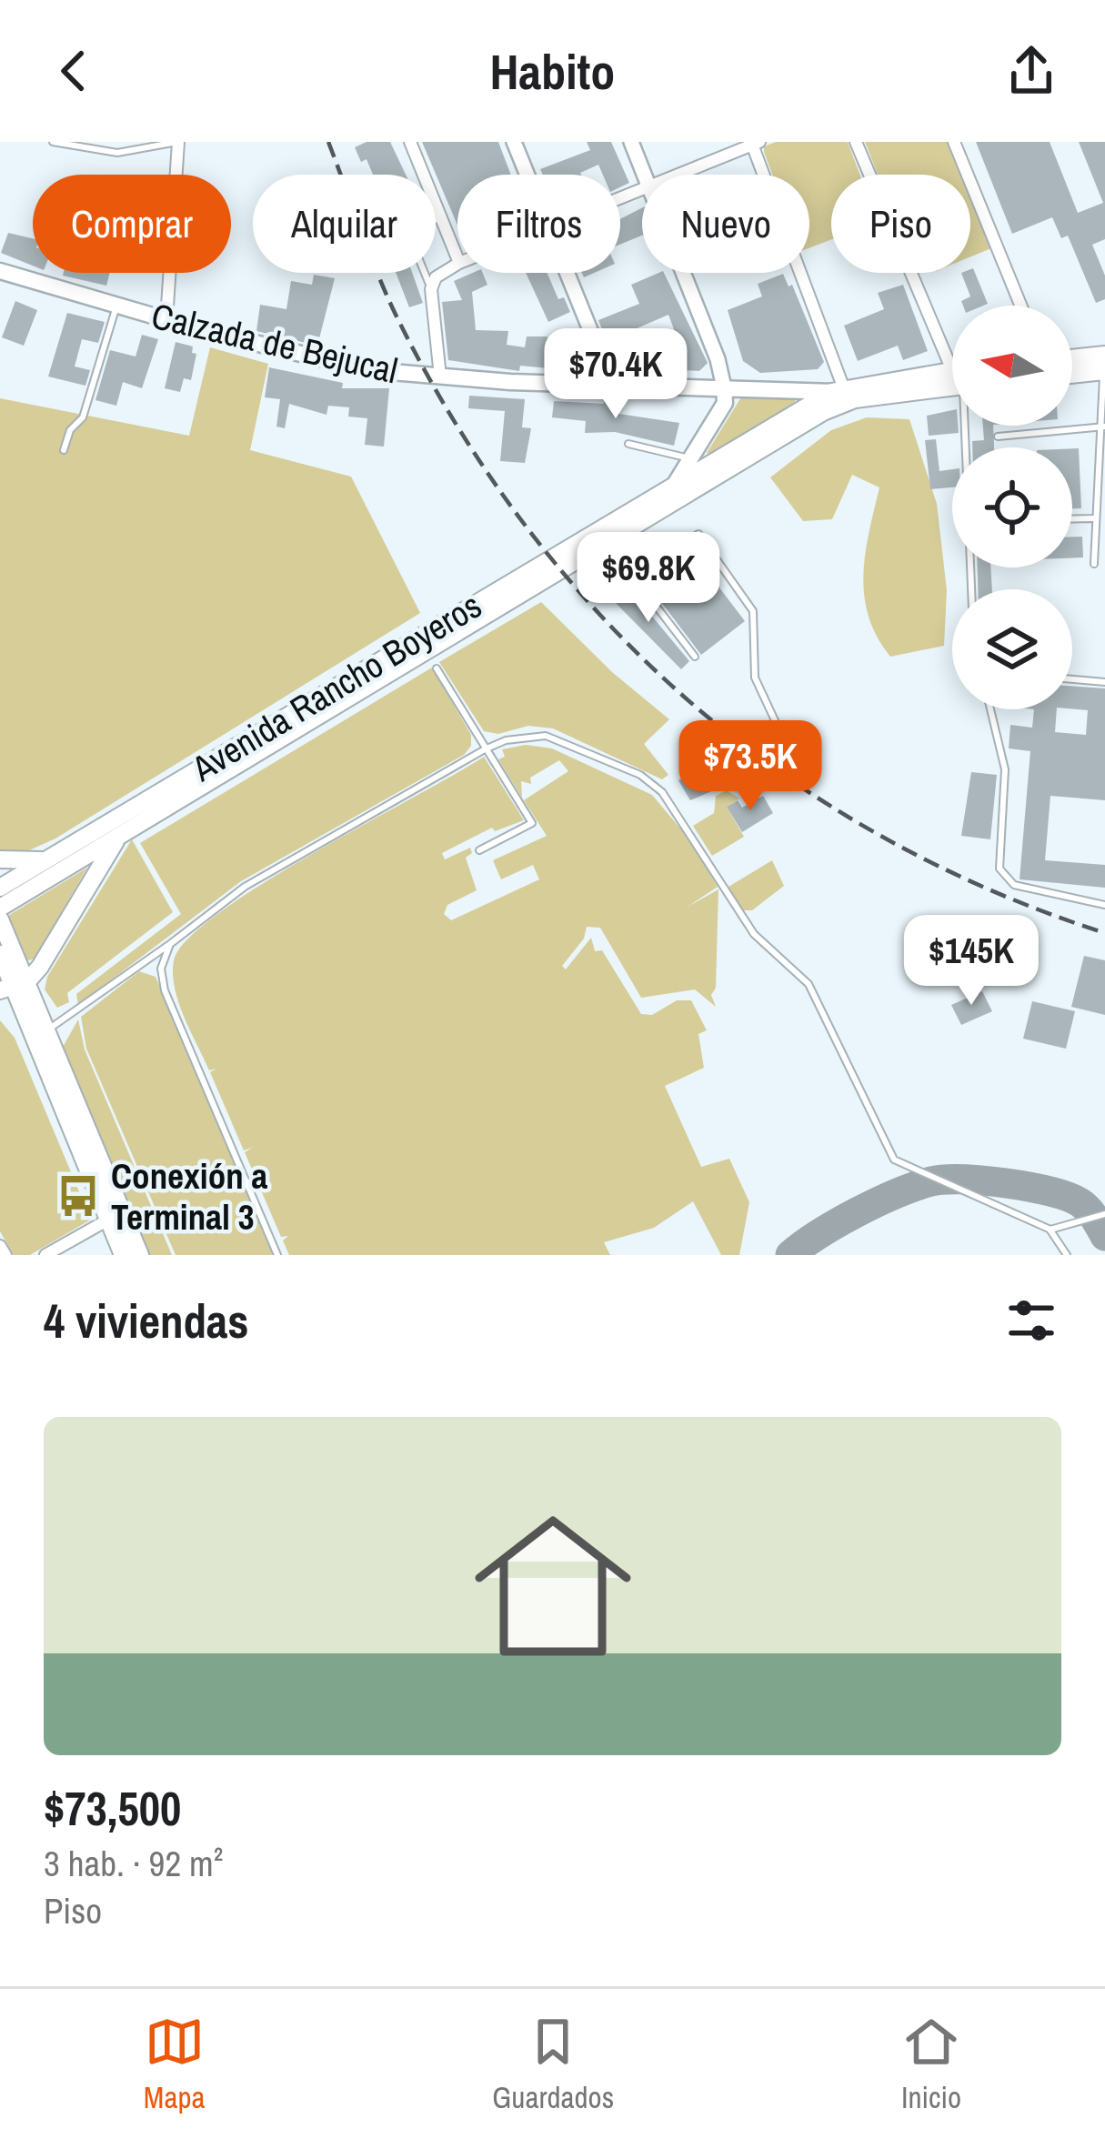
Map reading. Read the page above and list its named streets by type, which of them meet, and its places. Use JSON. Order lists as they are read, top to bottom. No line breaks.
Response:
{"streets":{"main road":["Calzada de Bejucal","Avenida Rancho Boyeros"]},"crossings":[["Calzada de Bejucal","Avenida Rancho Boyeros"]],"places":{"bus stop":["Conexión a Terminal 3"]},"north":"left","page":{"header":"Habito","chip":["Comprar","Alquilar","Filtros","Nuevo","Piso"],"price":["$70.4K","$69.8K","$73.5K","$145K"],"heading":"4 viviendas","list":[{"name":"$73,500","note":"3 hab. · 92 m² · Piso"}],"tabs":["Mapa","Guardados","Inicio"]}}
